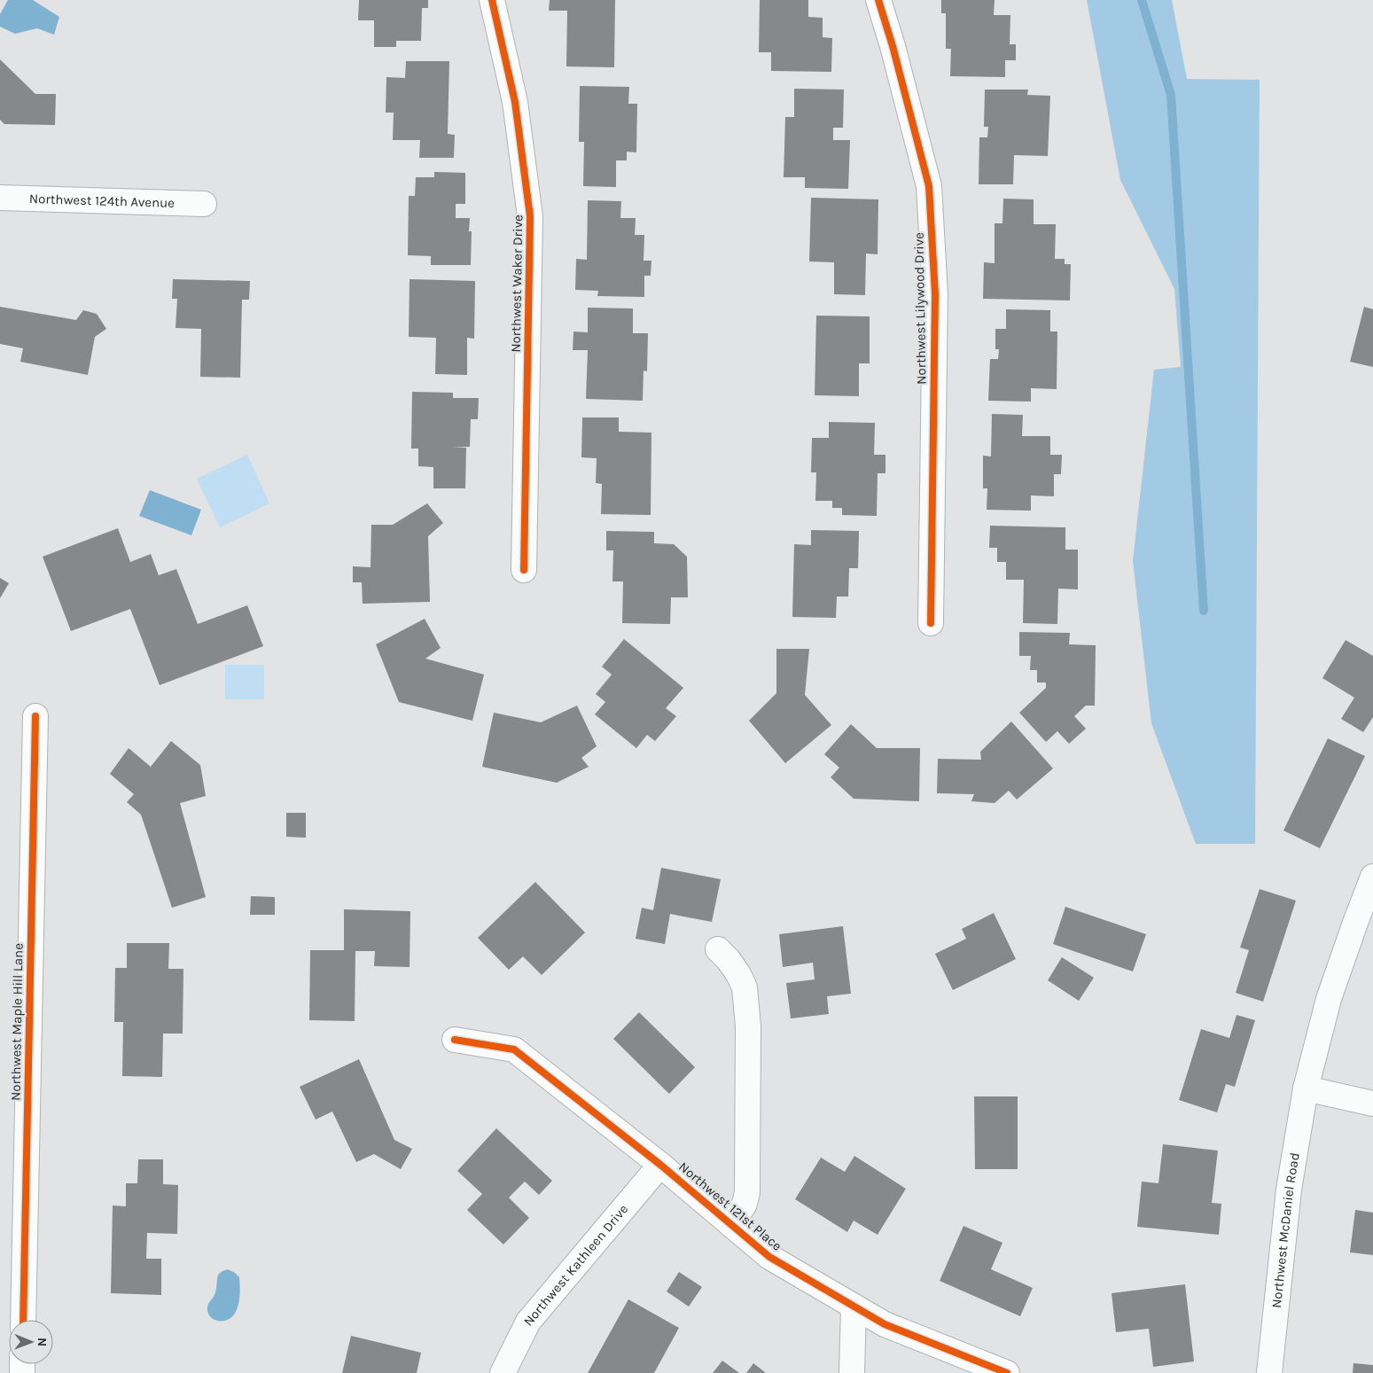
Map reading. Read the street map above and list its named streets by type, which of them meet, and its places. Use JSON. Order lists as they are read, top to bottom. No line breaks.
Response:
{"streets":{"street":["Northwest 124th Avenue","Northwest Waker Drive","Northwest Lilywood Drive","Northwest Maple Hill Lane","Northwest 121st Place","Northwest McDaniel Road","Northwest Kathleen Drive"]},"crossings":[["Northwest 121st Place","Northwest Kathleen Drive"]],"north":"right"}
